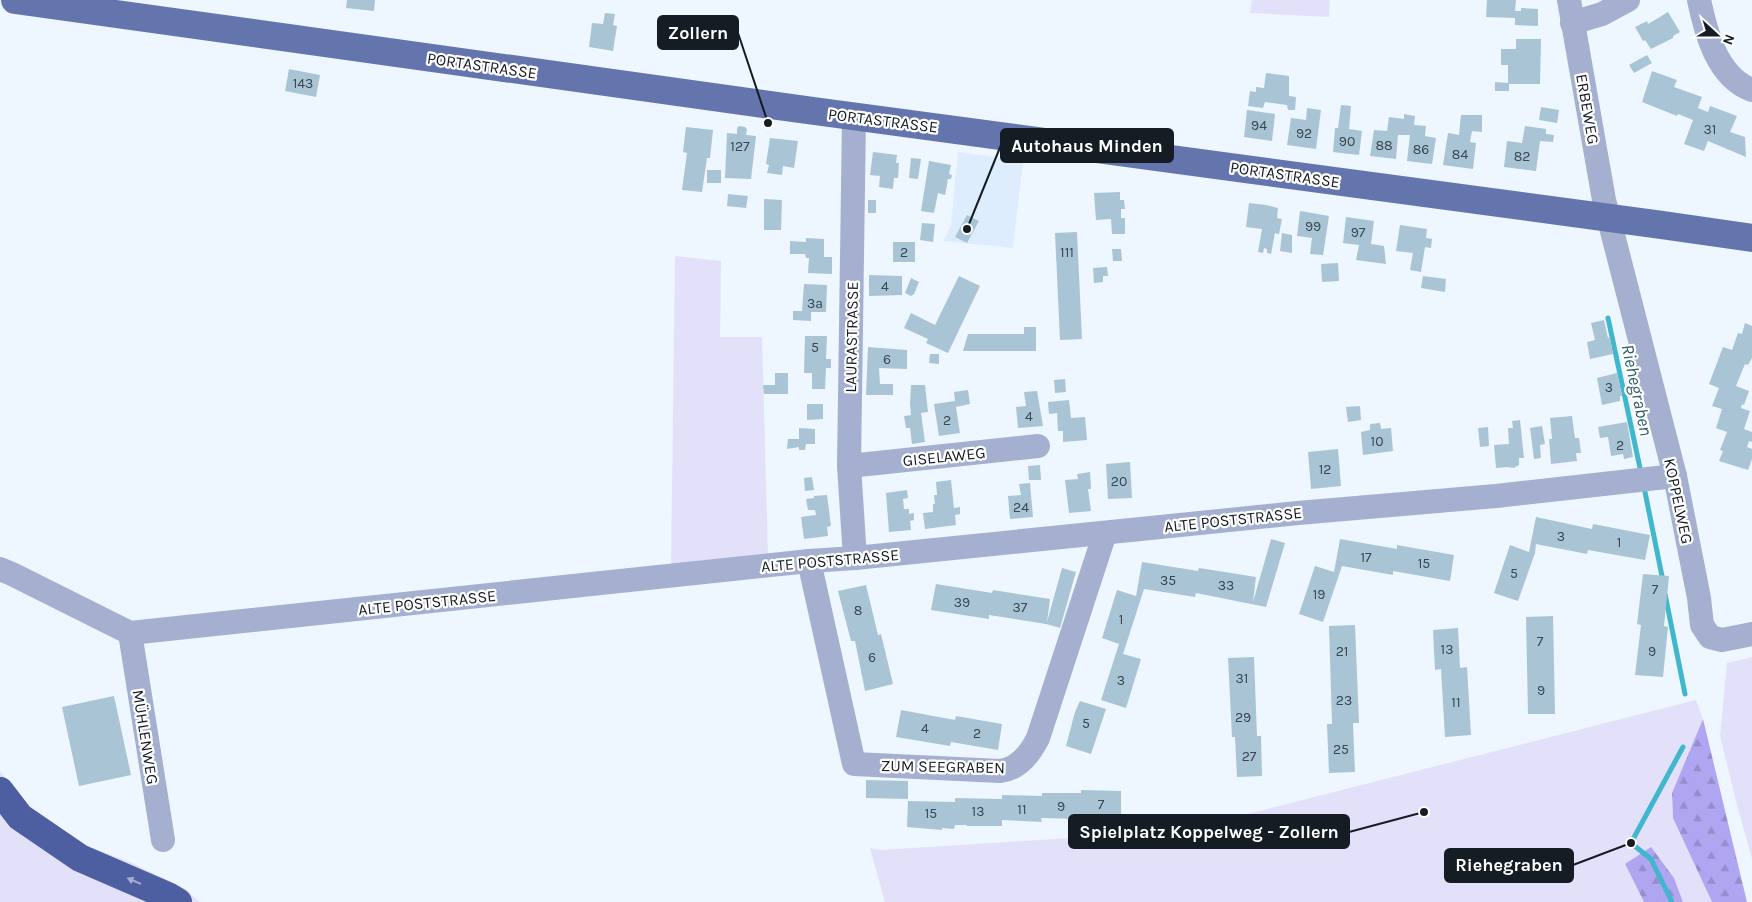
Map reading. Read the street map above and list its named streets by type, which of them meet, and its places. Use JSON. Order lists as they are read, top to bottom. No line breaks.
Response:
{"streets":{"main road":["PORTASTRASSE"],"street":["ERBEWEG","LAURASTRASSE","GISELAWEG","KOPPELWEG","ALTE POSTSTRASSE","MÜHLENWEG","ZUM SEEGRABEN"]},"crossings":[["PORTASTRASSE","ERBEWEG"],["PORTASTRASSE","LAURASTRASSE"],["PORTASTRASSE","KOPPELWEG"],["ERBEWEG","KOPPELWEG"],["LAURASTRASSE","GISELAWEG"],["LAURASTRASSE","ALTE POSTSTRASSE"],["KOPPELWEG","ALTE POSTSTRASSE"],["ALTE POSTSTRASSE","MÜHLENWEG"],["ALTE POSTSTRASSE","ZUM SEEGRABEN"]],"water":["Riehegraben"],"places":["Zollern","Autohaus Minden","Spielplatz Koppelweg - Zollern","Riehegraben"],"house_numbers":["143","94","31","92","90","88","127","86","84","82","99","97","2","111","4","3a","5","6","3","4","2","10","2","12","20","24","3","1","17","15","5","35","33","7","19","39","37","8","1","7","13","21","9","6","31","3","9","23","11","29","5","4","2","25","27","7","9","11","13","15"],"north":"right"}
